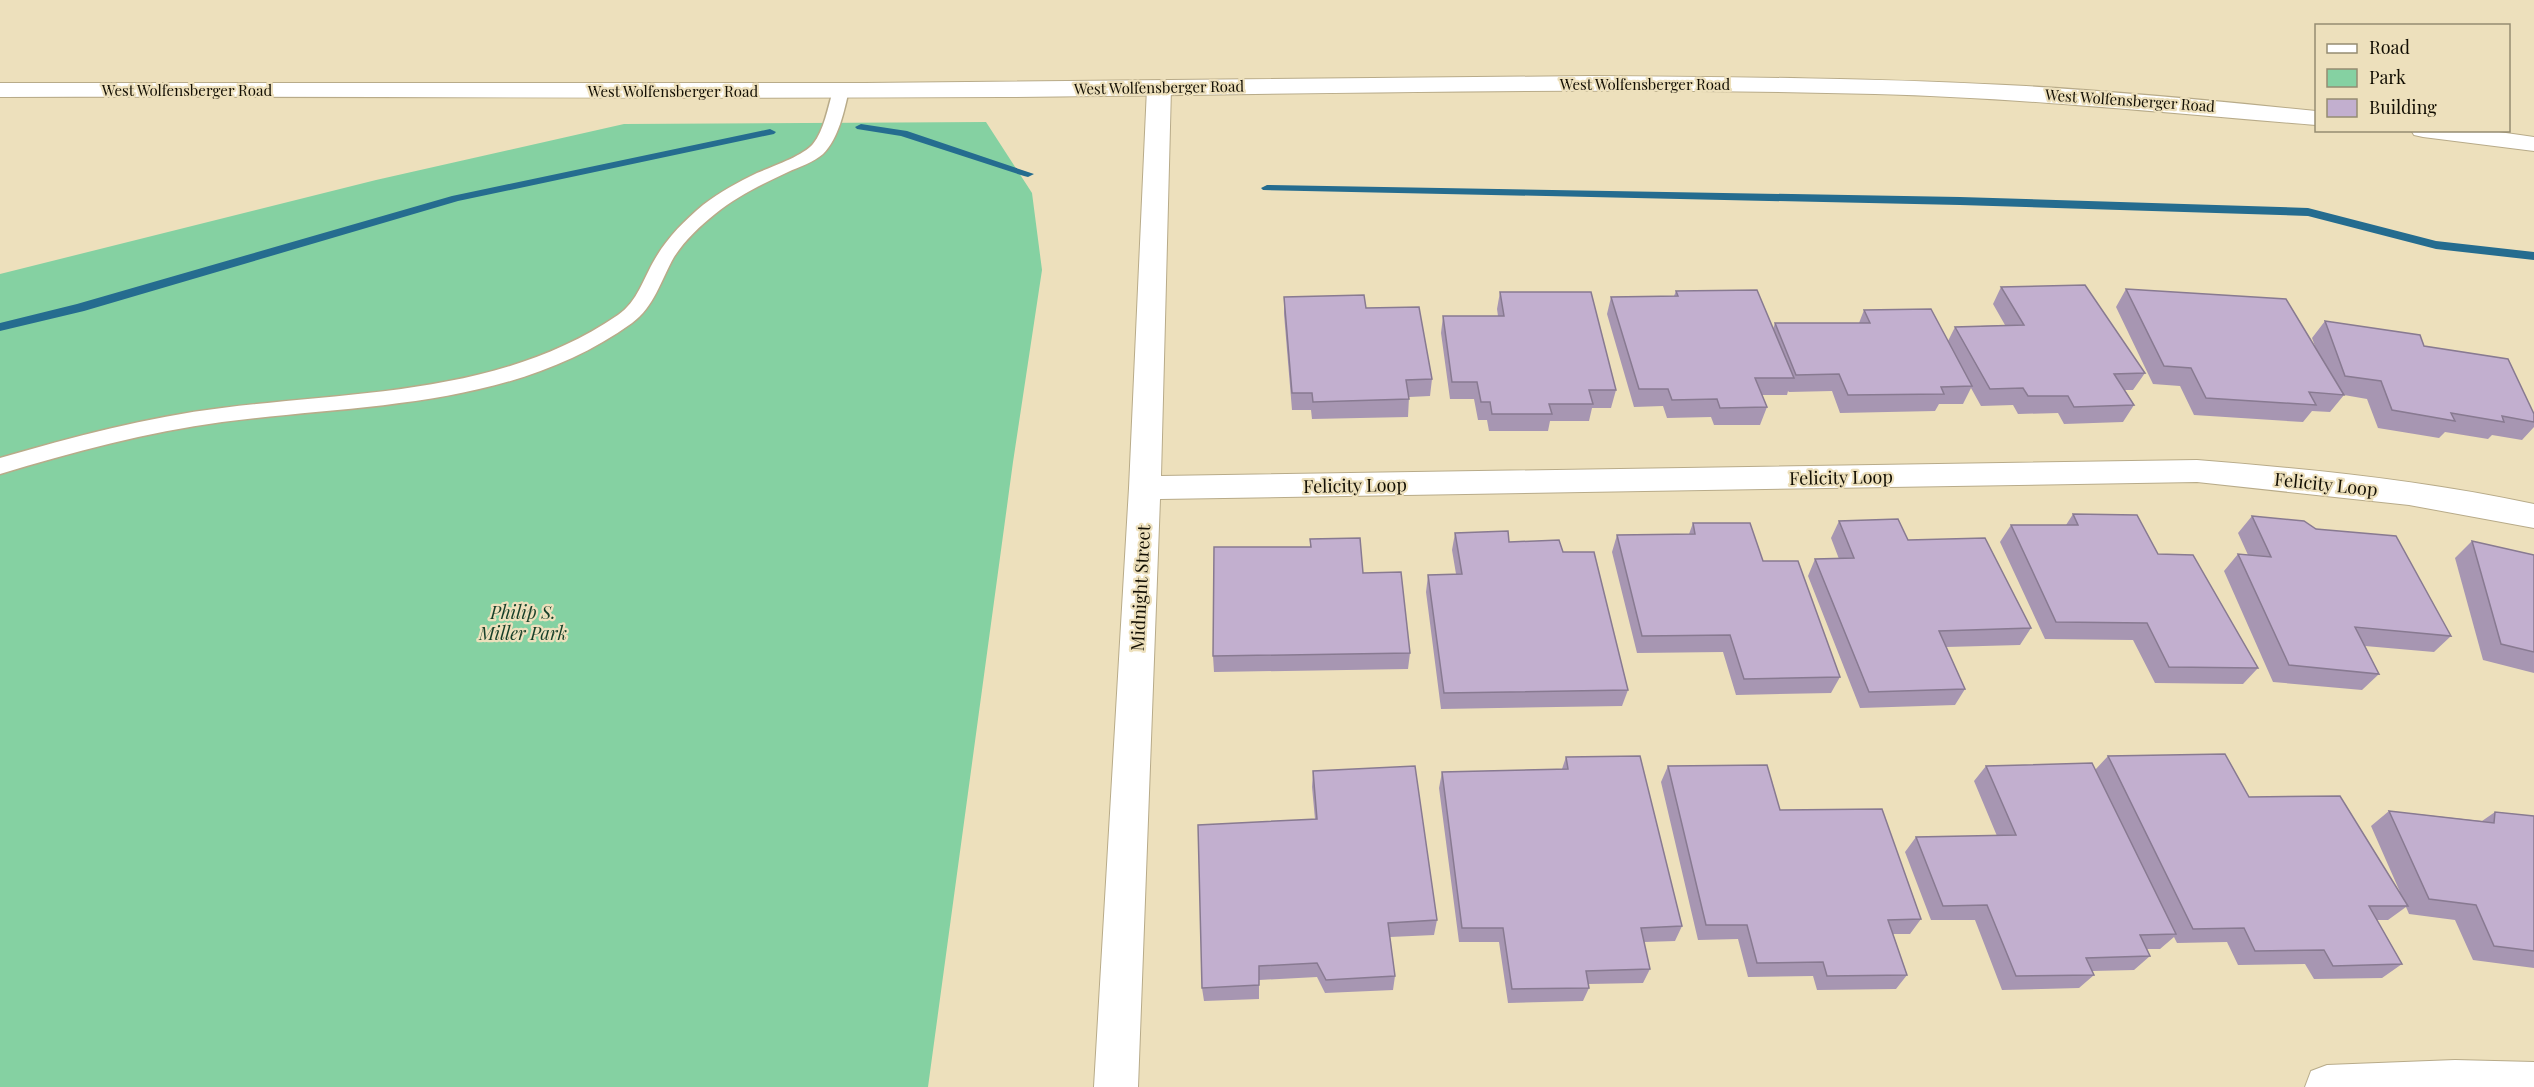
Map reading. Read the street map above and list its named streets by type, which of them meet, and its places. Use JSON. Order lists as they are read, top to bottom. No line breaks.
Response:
{"streets":{"main road":["West Wolfensberger Road","Felicity Loop","Midnight Street"]},"crossings":[["West Wolfensberger Road","Midnight Street"],["Felicity Loop","Midnight Street"]],"parks":["Philip S. Miller Park"],"legend":["Road","Park","Building"]}
